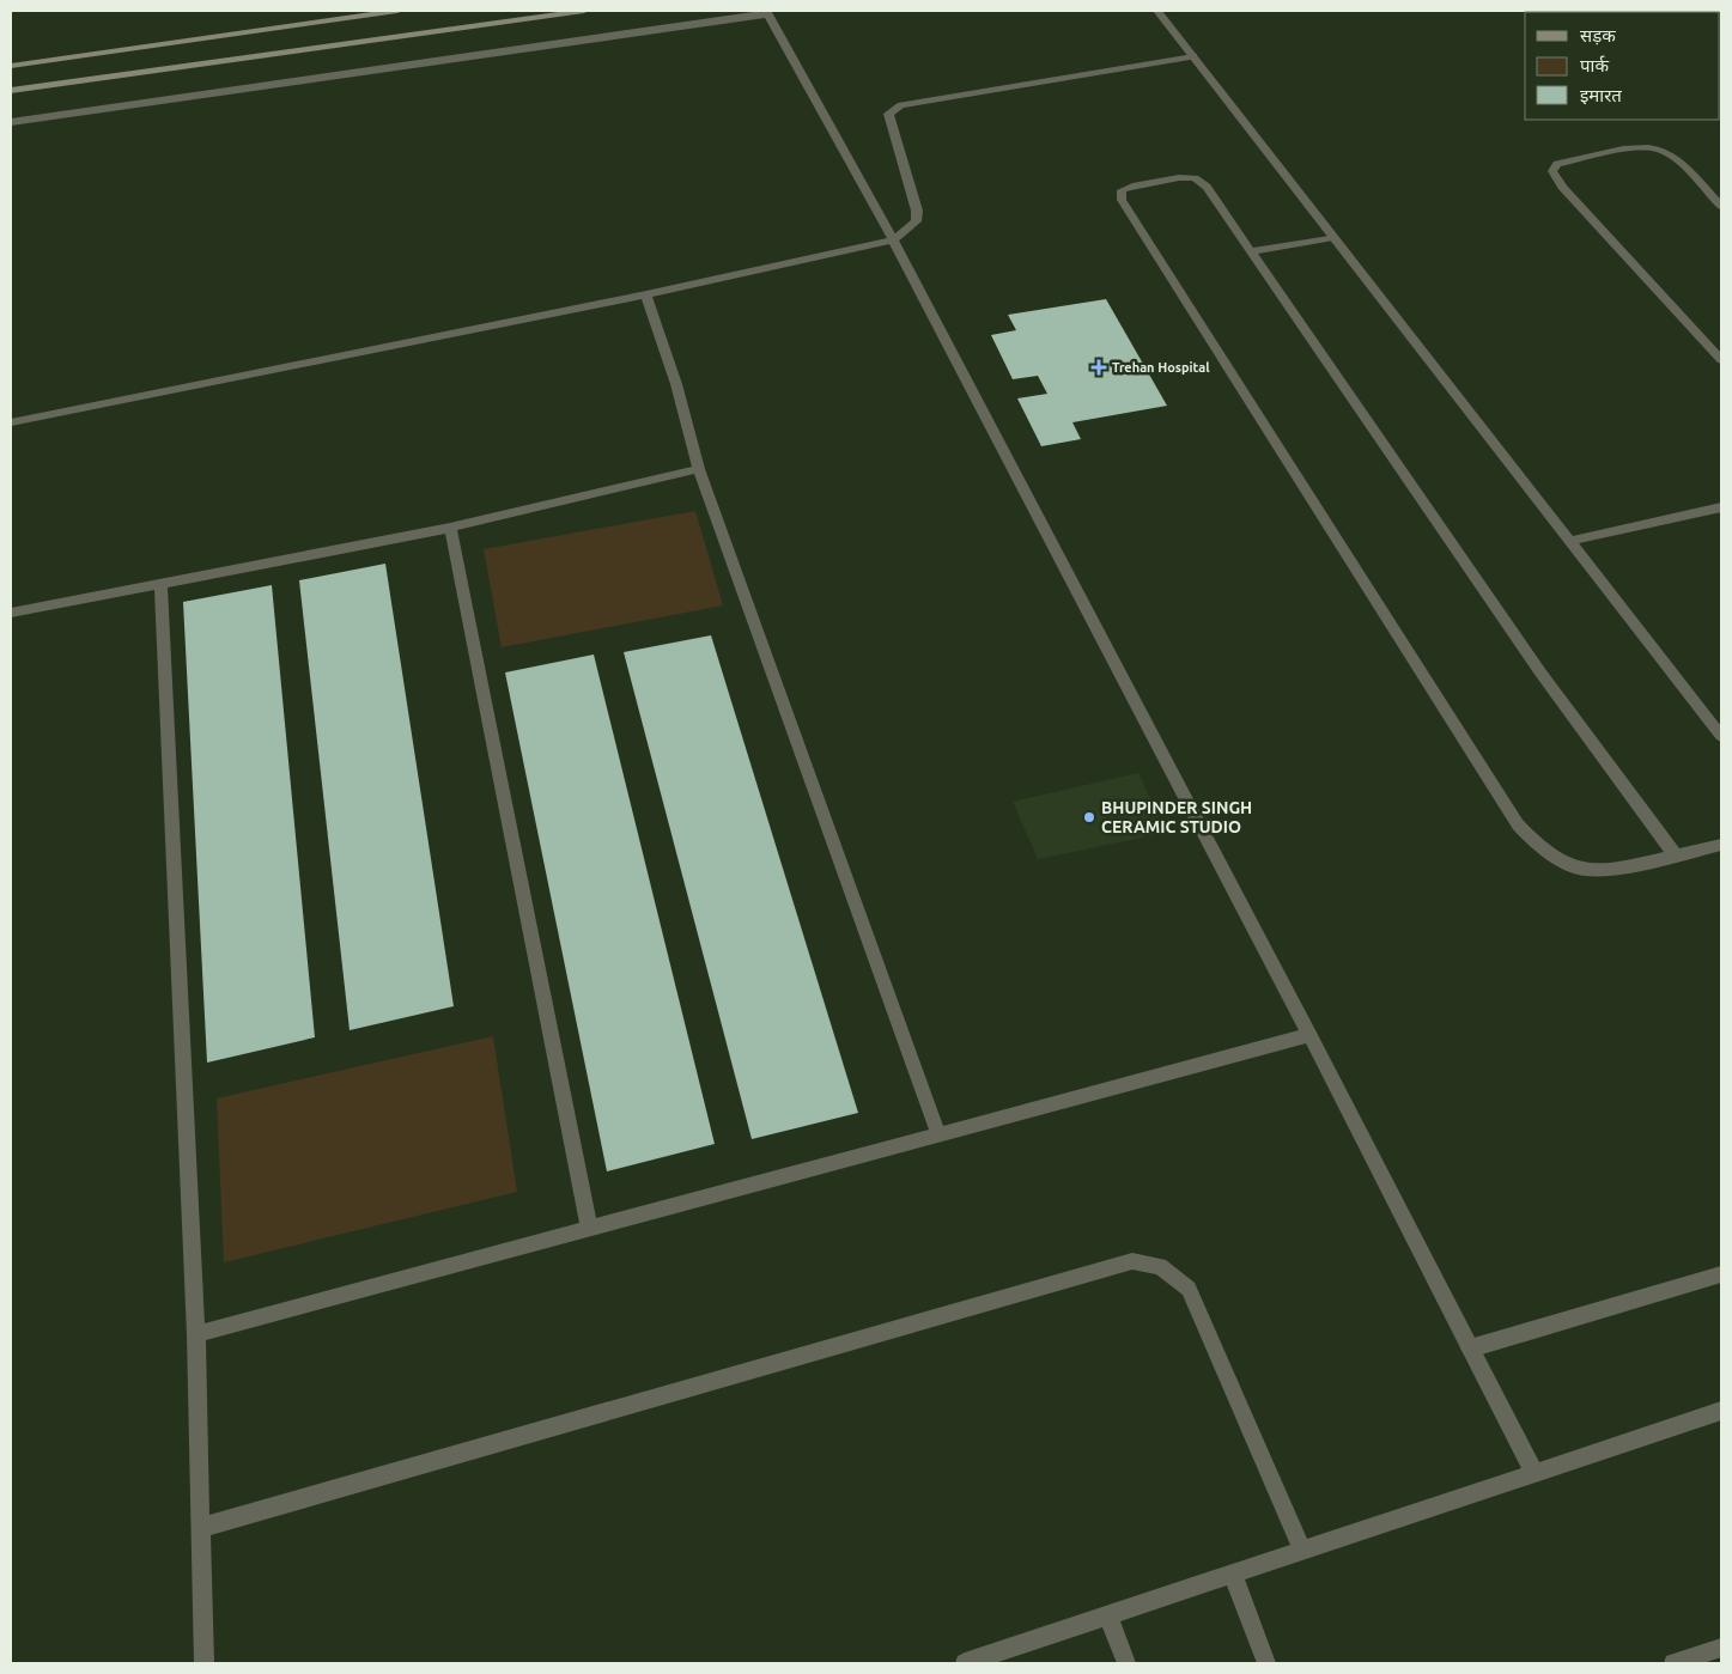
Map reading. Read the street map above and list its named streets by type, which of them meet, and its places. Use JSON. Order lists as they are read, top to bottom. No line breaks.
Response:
{"places":{"health":["Trehan Hospital"],"other":["BHUPINDER SINGH CERAMIC STUDIO"]},"legend":["सड़क","पार्क","इमारत"]}
